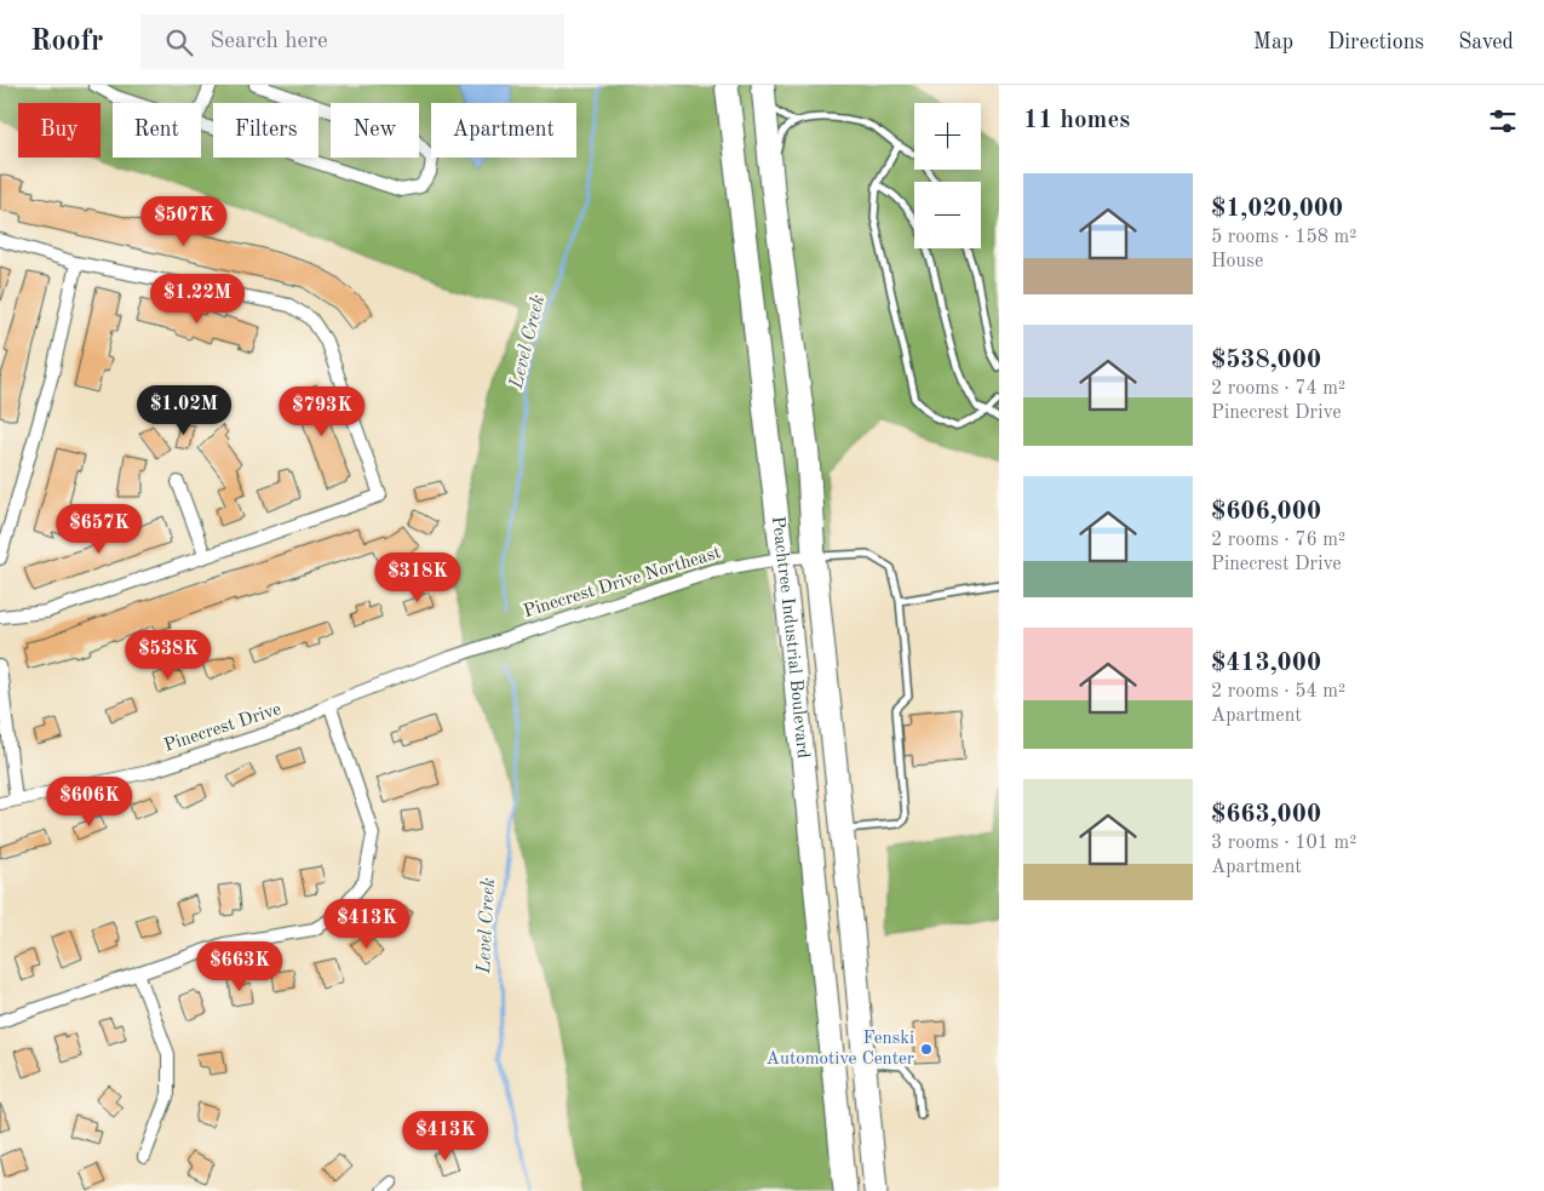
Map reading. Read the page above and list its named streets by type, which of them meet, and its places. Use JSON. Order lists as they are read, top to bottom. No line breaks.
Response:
{"streets":{"highway":["Peachtree Industrial Boulevard"],"street":["Pinecrest Drive Northeast","Pinecrest Drive"]},"crossings":[["Pinecrest Drive Northeast","Peachtree Industrial Boulevard"],["Pinecrest Drive Northeast","Pinecrest Drive"]],"water":["Level Creek"],"places":["Fenski Automotive Center"],"page":{"header":"Roofr","search":"Search here","nav":["Map","Directions","Saved"],"heading":"11 homes","map_buttons":["+","−"],"chip":["Buy","Rent","Filters","New","Apartment"],"list":[{"name":"$1,020,000","note":"5 rooms · 158 m² · House"},{"name":"$538,000","note":"2 rooms · 74 m² · Pinecrest Drive"},{"name":"$606,000","note":"2 rooms · 76 m² · Pinecrest Drive"},{"name":"$413,000","note":"2 rooms · 54 m² · Apartment"},{"name":"$663,000","note":"3 rooms · 101 m² · Apartment"}],"price":["$507K","$1.22M","$1.02M","$793K","$657K","$318K","$538K","$606K","$413K","$663K","$413K"]}}
